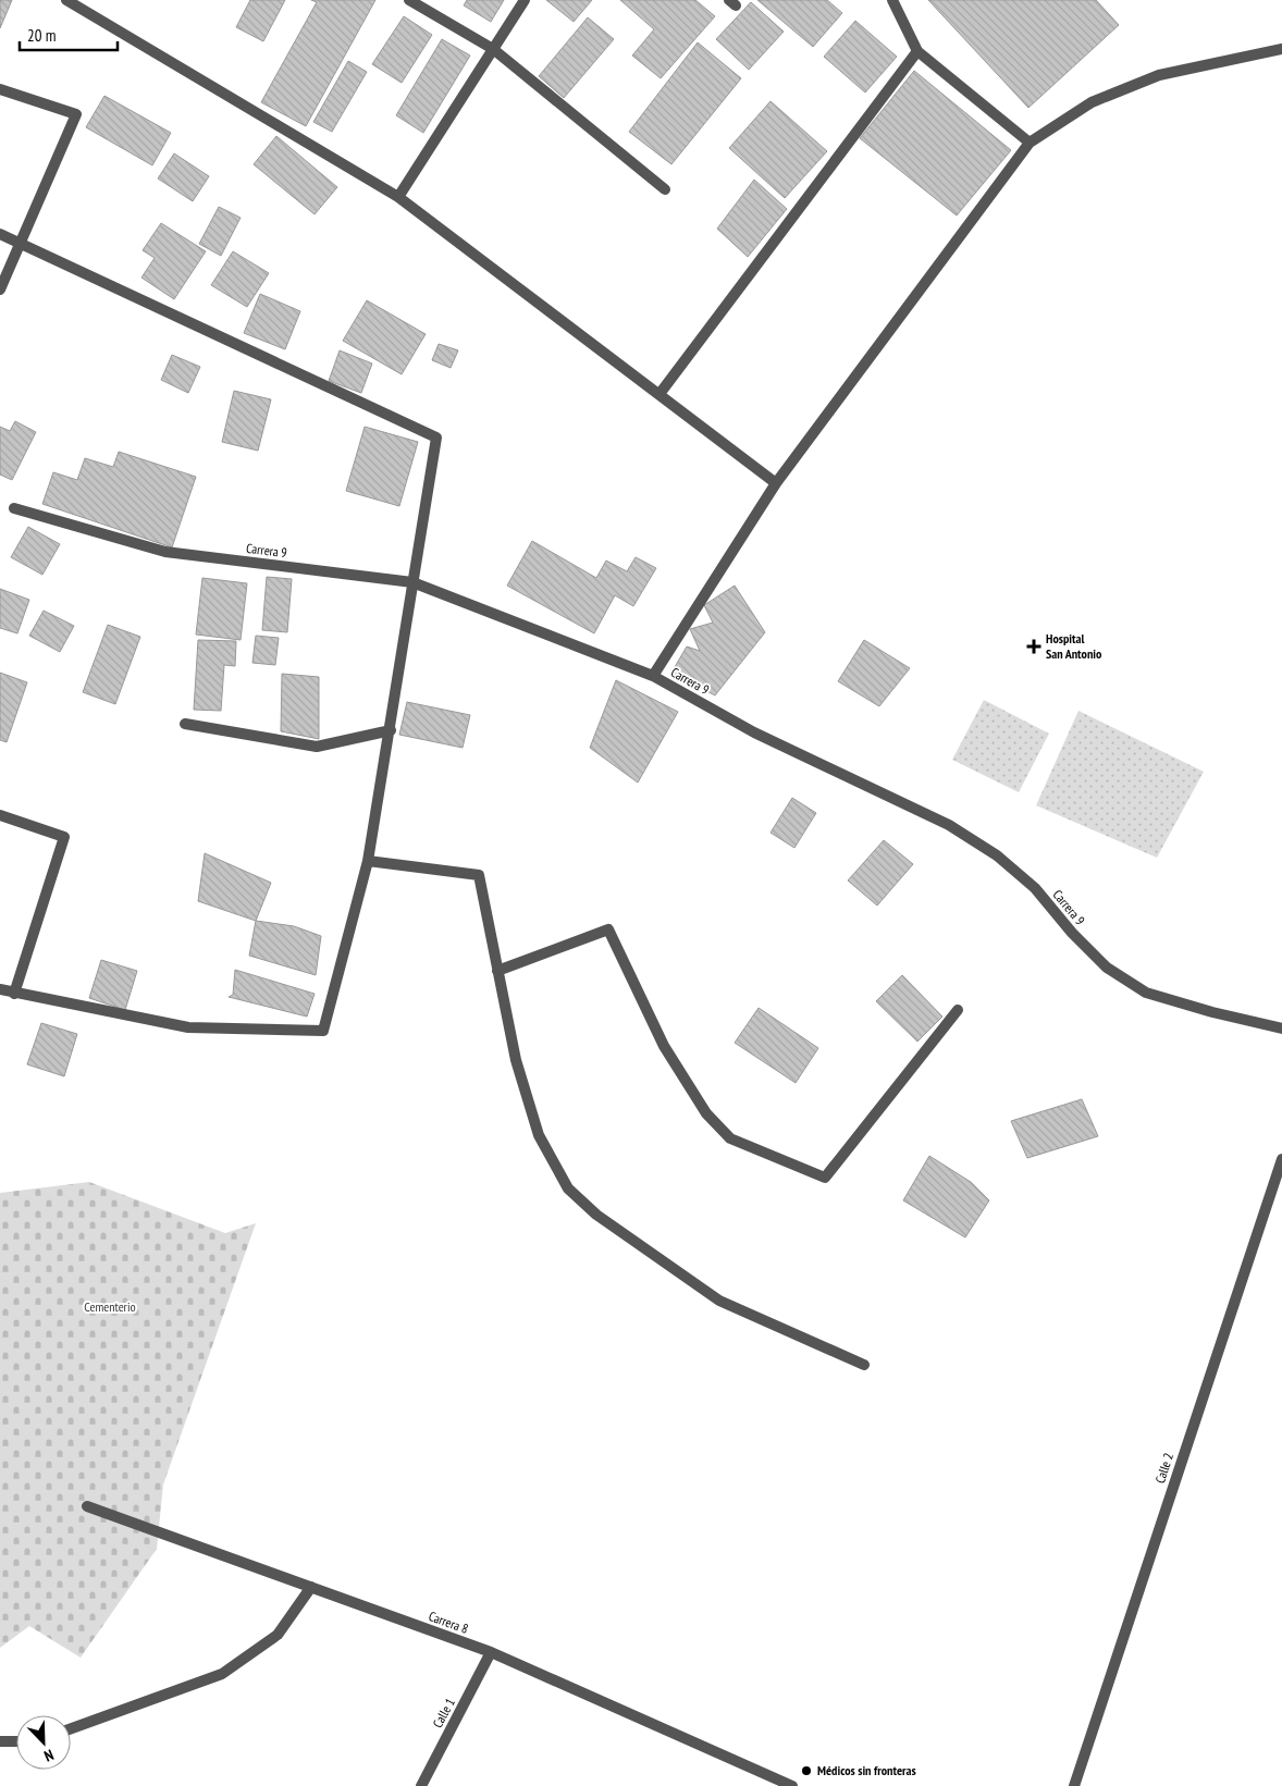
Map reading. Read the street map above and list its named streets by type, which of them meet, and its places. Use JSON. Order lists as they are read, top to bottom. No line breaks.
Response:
{"streets":{"street":["Carrera 9","Calle 2","Carrera 8","Calle 1"]},"crossings":[["Carrera 8","Calle 1"]],"parks":["Cementerio"],"places":{"health":["Hospital San Antonio"],"other":["Médicos sin fronteras"]},"scale_bar":"20 m","north":"bottom right"}
